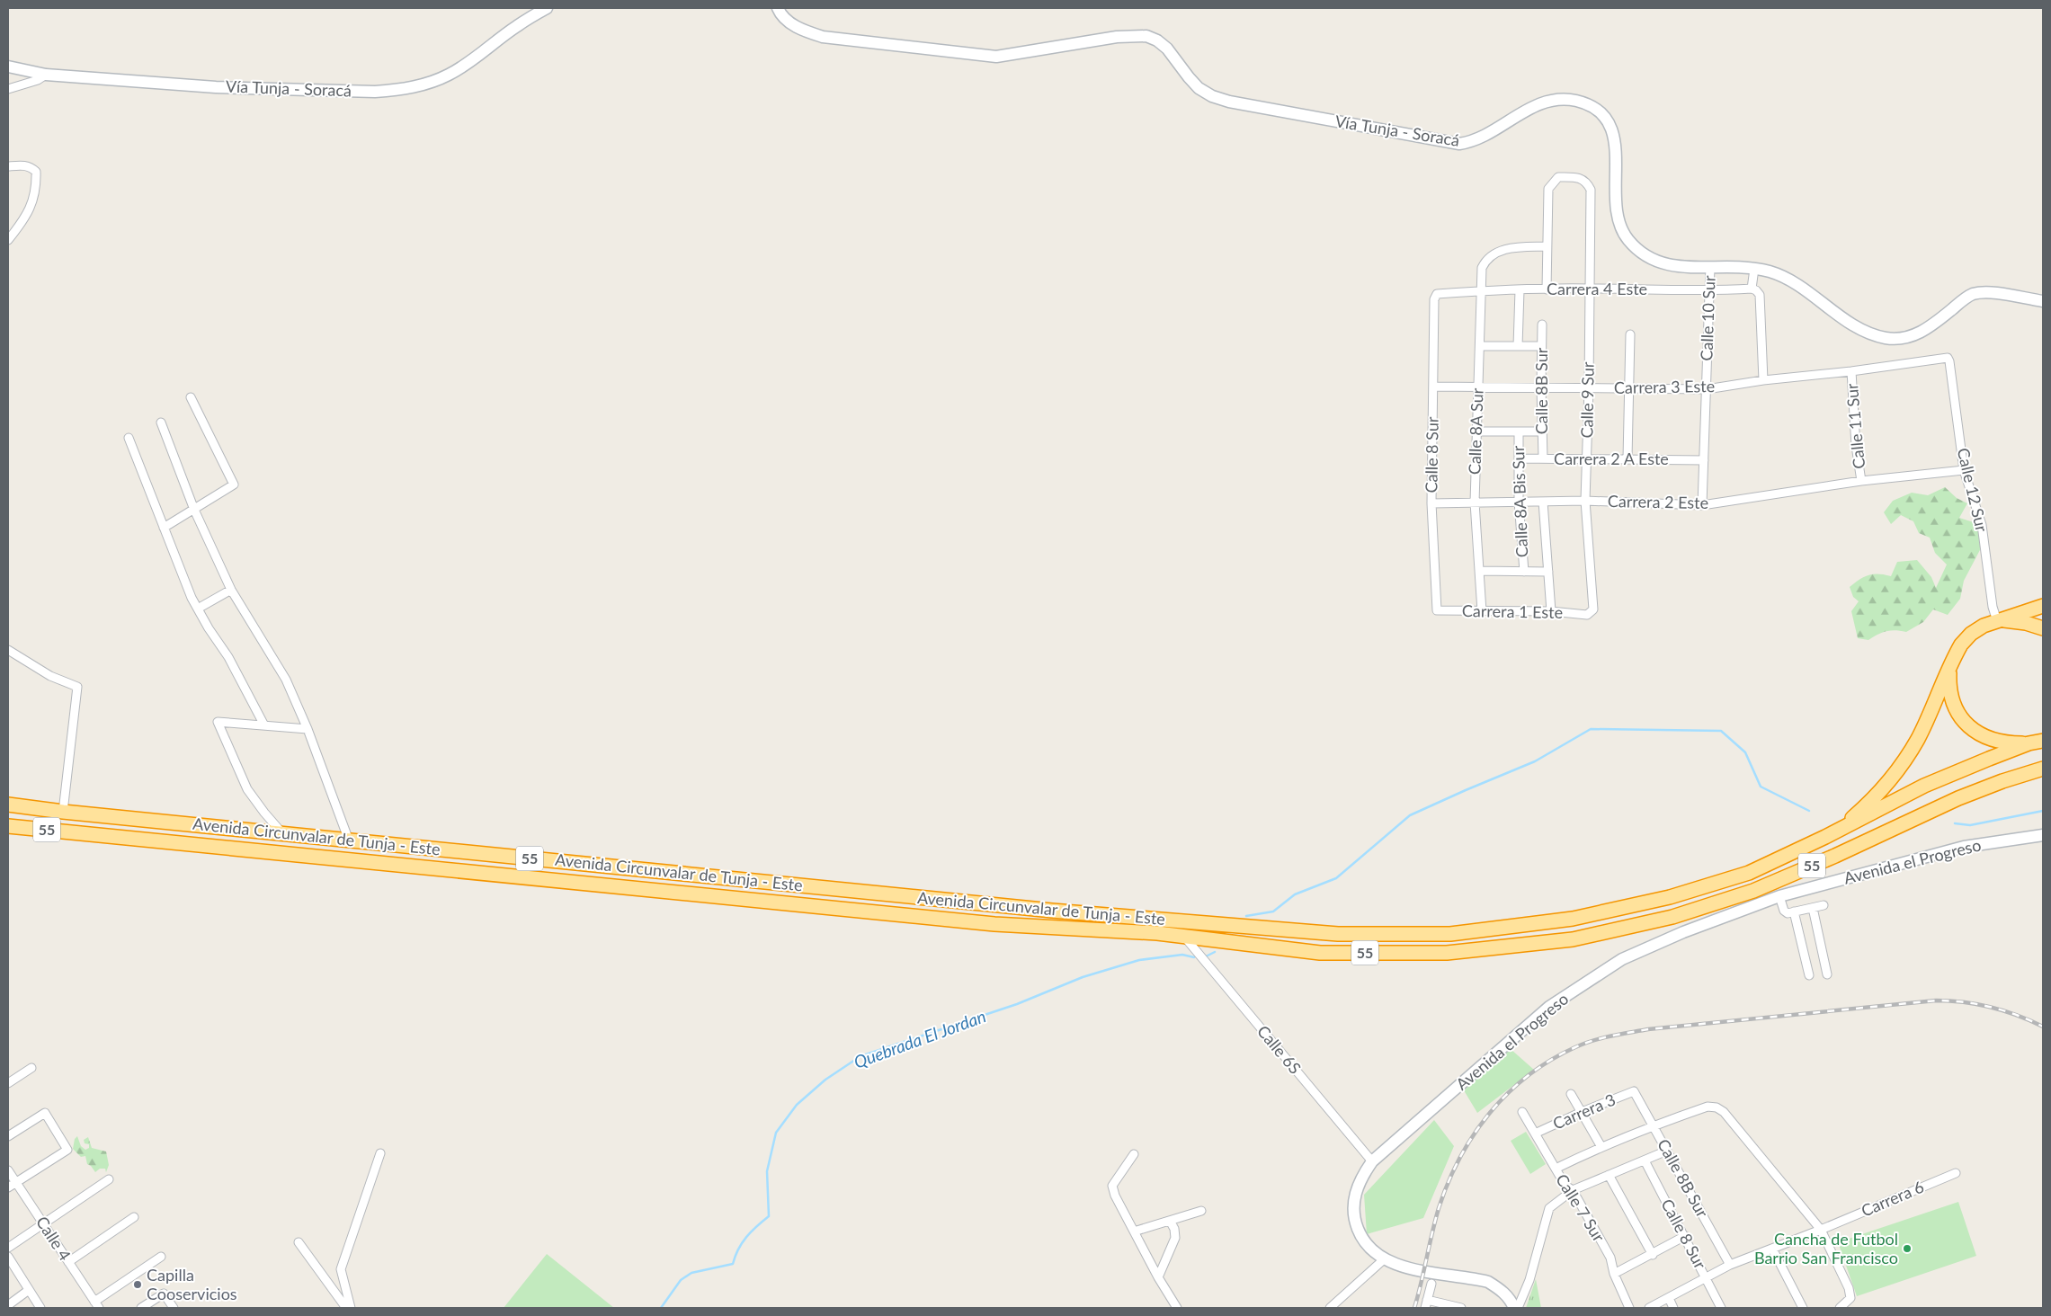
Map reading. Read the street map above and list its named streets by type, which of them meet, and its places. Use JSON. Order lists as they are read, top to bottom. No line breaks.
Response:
{"streets":{"highway":["55","Avenida Circunvalar de Tunja - Este"],"main road":["Vía Tunja - Soracá","Avenida el Progreso"],"street":["Carrera 4 Este","Calle 10 Sur","Carrera 3 Este","Calle 8B Sur","Calle 9 Sur","Calle 11 Sur","Calle 8A Sur","Calle 8 Sur","Carrera 2 A Este","Calle 12 Sur","Calle 8A Bis Sur","Carrera 2 Este","Carrera 1 Este","Calle 6S","Carrera 3","Carrera 6","Calle 7 Sur","Calle 4"]},"crossings":[["Vía Tunja - Soracá","Calle 10 Sur"],["Carrera 4 Este","Calle 10 Sur"],["Carrera 4 Este","Calle 9 Sur"],["Carrera 4 Este","Calle 8A Sur"],["Carrera 4 Este","Calle 8 Sur"],["Calle 10 Sur","Carrera 3 Este"],["Calle 10 Sur","Carrera 2 A Este"],["Calle 10 Sur","Carrera 2 Este"],["Carrera 3 Este","Calle 8B Sur"],["Carrera 3 Este","Calle 9 Sur"],["Carrera 3 Este","Calle 11 Sur"],["Carrera 3 Este","Calle 8A Sur"],["Carrera 3 Este","Calle 8 Sur"],["Carrera 3 Este","Calle 12 Sur"],["Calle 8B Sur","Carrera 2 A Este"],["Calle 8B Sur","Carrera 3"],["Calle 8B Sur","Carrera 6"],["Calle 9 Sur","Calle 8A Sur"],["Calle 9 Sur","Carrera 2 A Este"],["Calle 9 Sur","Carrera 2 Este"],["Calle 9 Sur","Carrera 1 Este"],["Calle 11 Sur","Carrera 2 Este"],["Calle 8A Sur","Carrera 2 Este"],["Calle 8A Sur","Carrera 1 Este"],["Calle 8 Sur","Carrera 2 Este"],["Calle 8 Sur","Carrera 1 Este"],["Calle 8 Sur","Carrera 6"],["Carrera 2 A Este","Calle 8A Bis Sur"],["Calle 12 Sur","Carrera 2 Este"],["Calle 8A Bis Sur","Carrera 2 Este"],["Avenida Circunvalar de Tunja - Este","Calle 6S"],["Avenida el Progreso","Calle 6S"],["Carrera 3","Calle 7 Sur"]],"water":["Quebrada El Jordan"],"places":["Cancha de Futbol Barrio San Francisco","Capilla Cooservicios"]}
